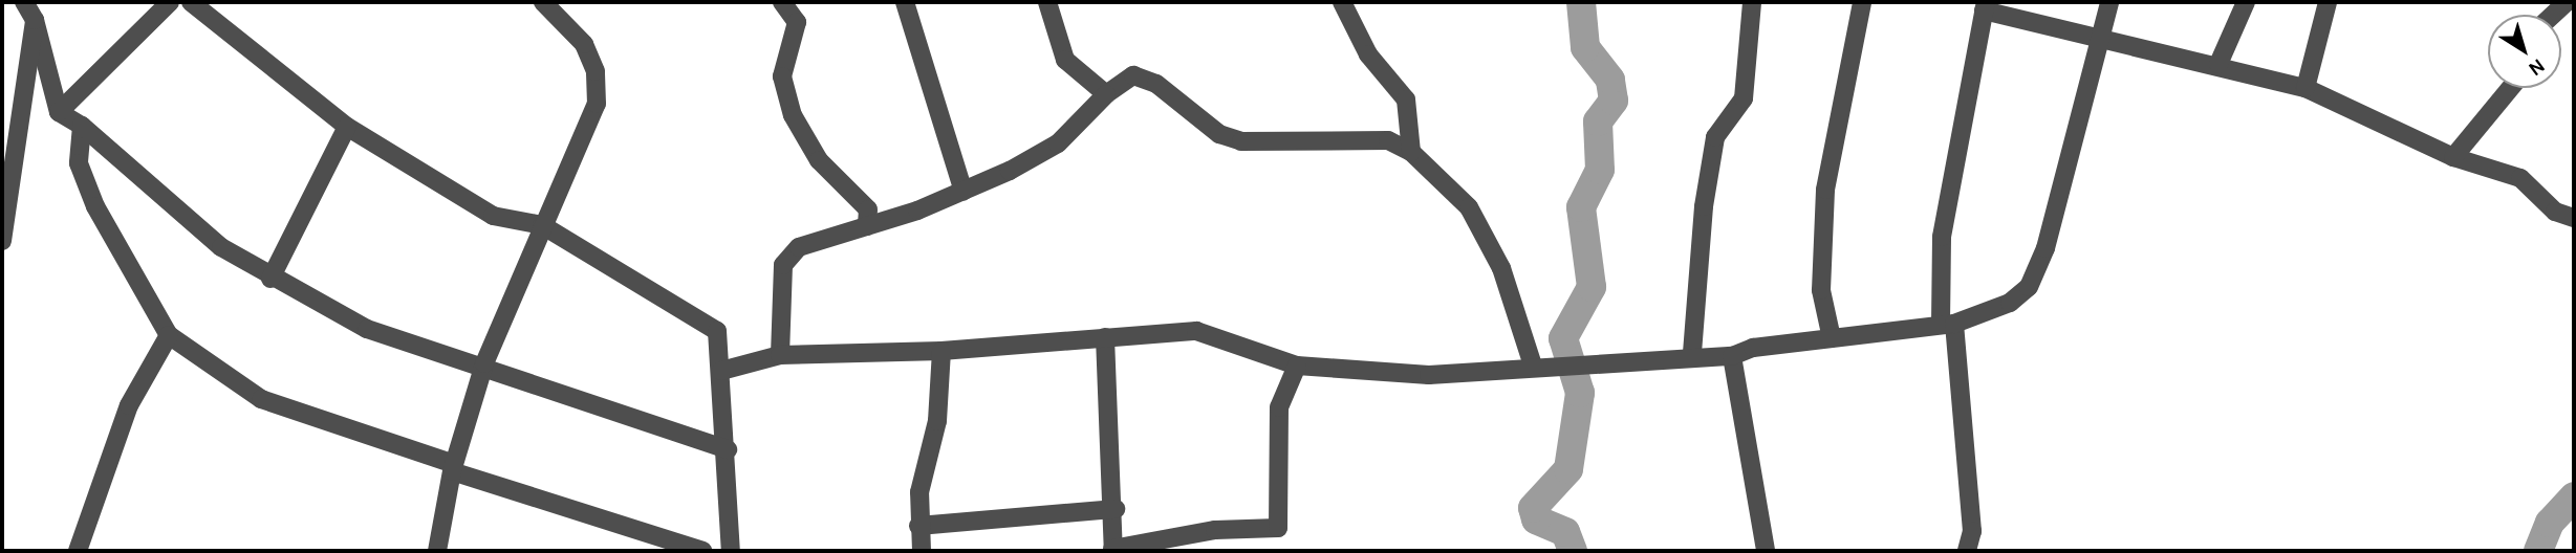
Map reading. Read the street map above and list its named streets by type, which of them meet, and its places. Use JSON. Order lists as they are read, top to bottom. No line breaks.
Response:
{"north":"bottom right"}
